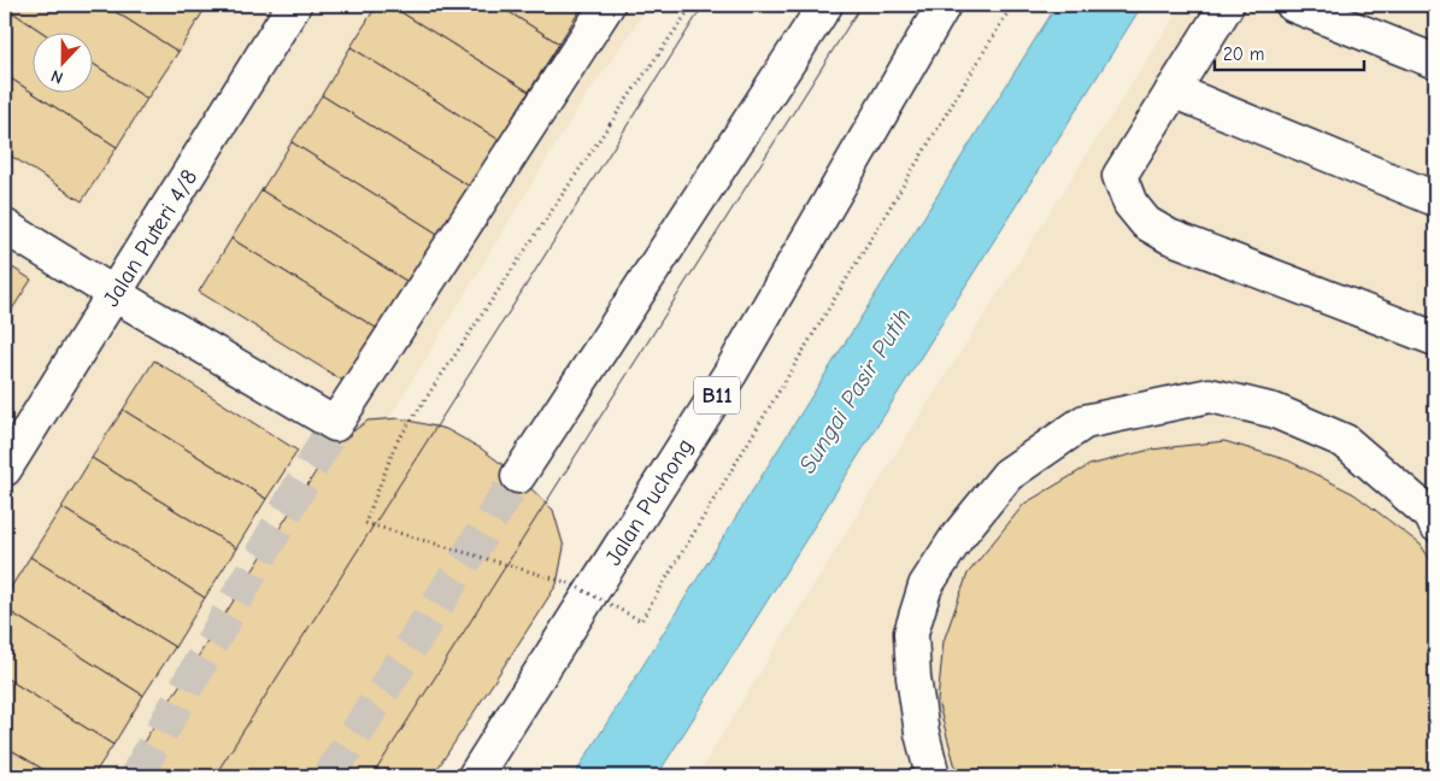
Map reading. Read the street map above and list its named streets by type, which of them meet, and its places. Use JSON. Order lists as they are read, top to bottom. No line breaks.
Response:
{"streets":{"main road":["Jalan Puteri 4/8","B11","Jalan Puchong"]},"water":["Sungai Pasir Putih"],"scale_bar":"20 m","north":"bottom"}
